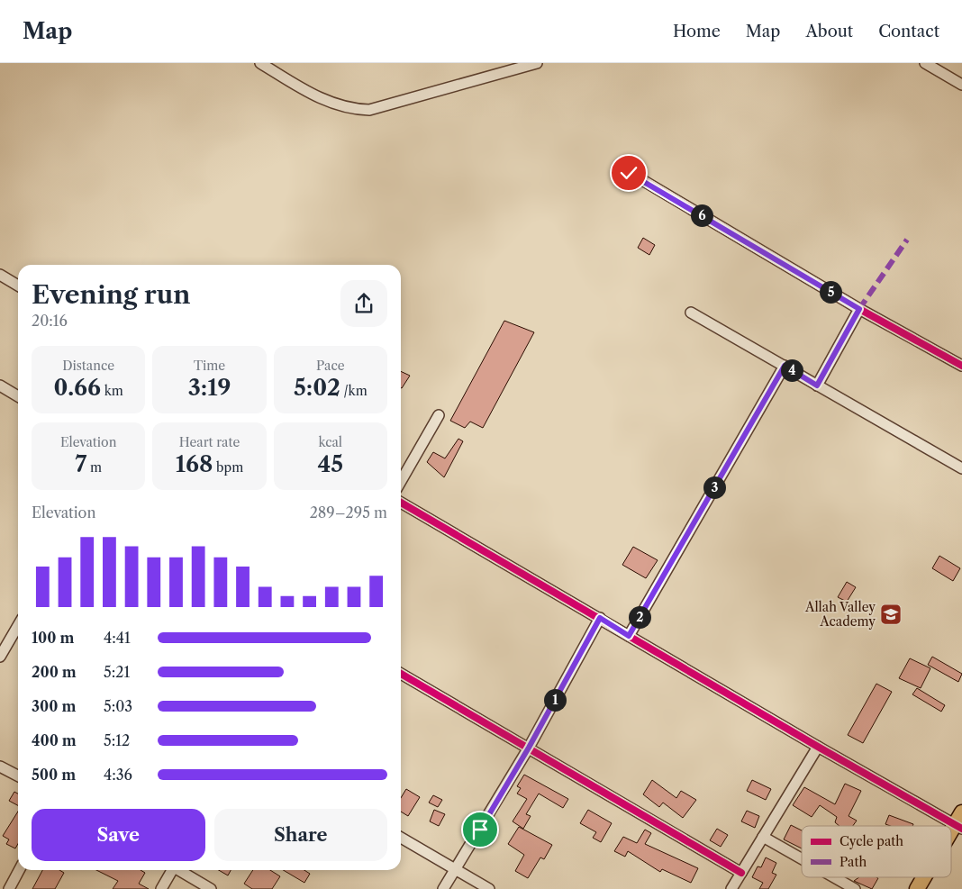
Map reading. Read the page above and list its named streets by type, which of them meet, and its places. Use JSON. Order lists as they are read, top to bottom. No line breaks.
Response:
{"places":{"school or university":["Allah Valley Academy"]},"legend":["Cycle path","Path"],"page":{"header":"Map","nav":["Home","Map","About","Contact"],"pins":["6","5","4","3","2","1"],"heading":["Evening run","20:16"],"stats":[["Distance","0.66 km"],["Time","3:19"],["Pace","5:02 /km"],["Elevation","7 m"],["Heart rate","168 bpm"],["kcal","45"]],"chart":["Elevation","289–295 m"],"list":[{"name":"100 m","note":"4:41"},{"name":"200 m","note":"5:21"},{"name":"300 m","note":"5:03"},{"name":"400 m","note":"5:12"},{"name":"500 m","note":"4:36"}],"buttons":["Save","Share"]}}
